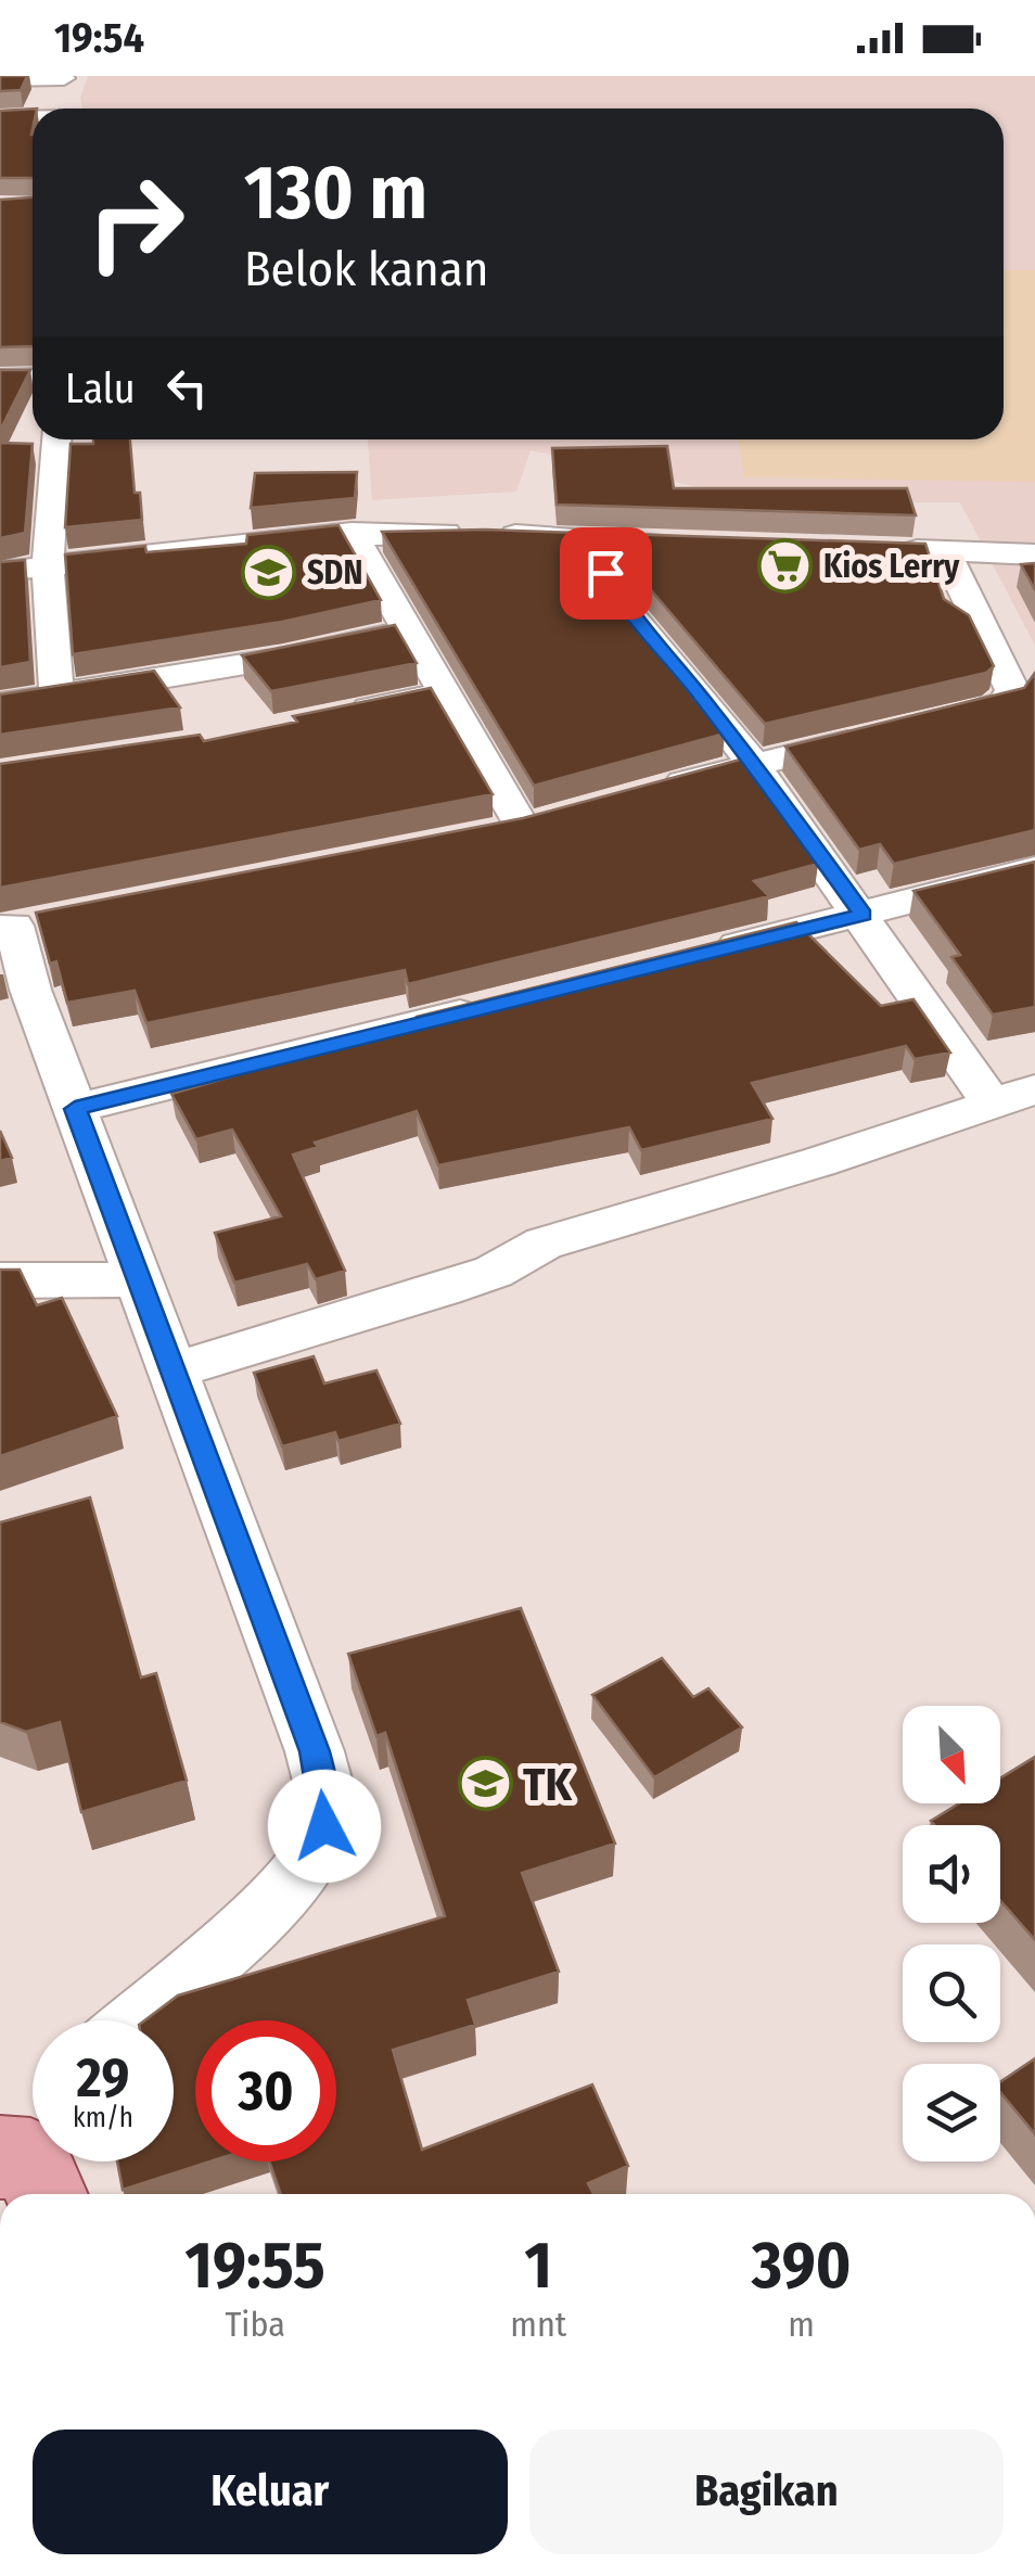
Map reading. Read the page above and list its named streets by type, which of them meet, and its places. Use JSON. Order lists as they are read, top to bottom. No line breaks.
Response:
{"places":{"supermarket":["Kios Lerry"],"school or university":["SDN","TK"]},"north":"bottom right","page":{"status":"19:54","turn":["130 m","Belok kanan"],"then":"Lalu","speed":"29 km/h","limit":"30","eta":["19:55","Tiba","1","mnt","390","m"],"buttons":["Keluar","Bagikan"]}}
